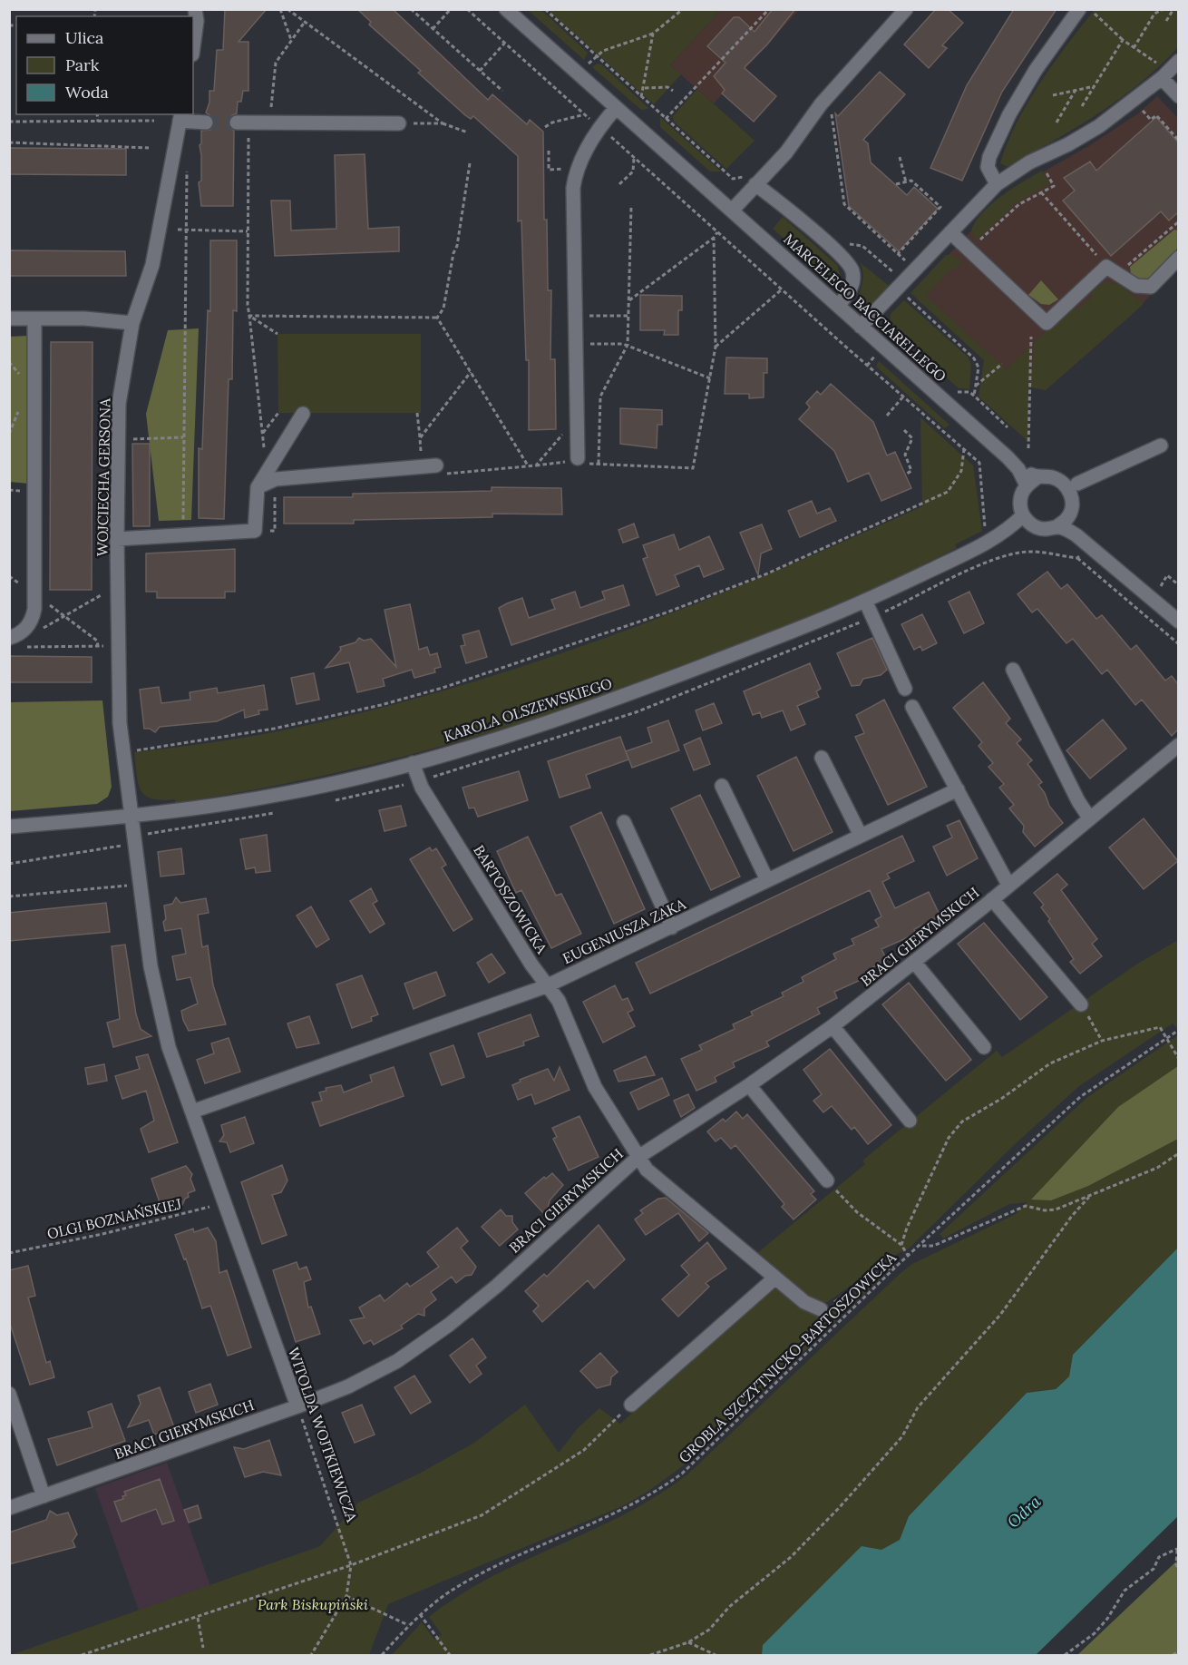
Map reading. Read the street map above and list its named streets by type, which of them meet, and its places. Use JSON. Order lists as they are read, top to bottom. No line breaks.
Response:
{"streets":{"street":["MARCELEGO BACCIARELLEGO","WOJCIECHA GERSONA","KAROLA OLSZEWSKIEGO","BARTOSZOWICKA","EUGENIUSZA ZAKA","BRACI GIERYMSKICH","WITOLDA WOJTKIEWICZA"],"path":["OLGI BOZNAŃSKIEJ","GROBLA SZCZYTNICKO-BARTOSZOWICKA"]},"crossings":[["MARCELEGO BACCIARELLEGO","KAROLA OLSZEWSKIEGO"],["WOJCIECHA GERSONA","KAROLA OLSZEWSKIEGO"],["WOJCIECHA GERSONA","WITOLDA WOJTKIEWICZA"],["KAROLA OLSZEWSKIEGO","BARTOSZOWICKA"],["KAROLA OLSZEWSKIEGO","WITOLDA WOJTKIEWICZA"],["BARTOSZOWICKA","EUGENIUSZA ZAKA"],["BARTOSZOWICKA","BRACI GIERYMSKICH"],["EUGENIUSZA ZAKA","WITOLDA WOJTKIEWICZA"],["BRACI GIERYMSKICH","WITOLDA WOJTKIEWICZA"],["OLGI BOZNAŃSKIEJ","WITOLDA WOJTKIEWICZA"]],"water":["Odra"],"parks":["Park Biskupiński"],"legend":["Ulica","Park","Woda"]}
